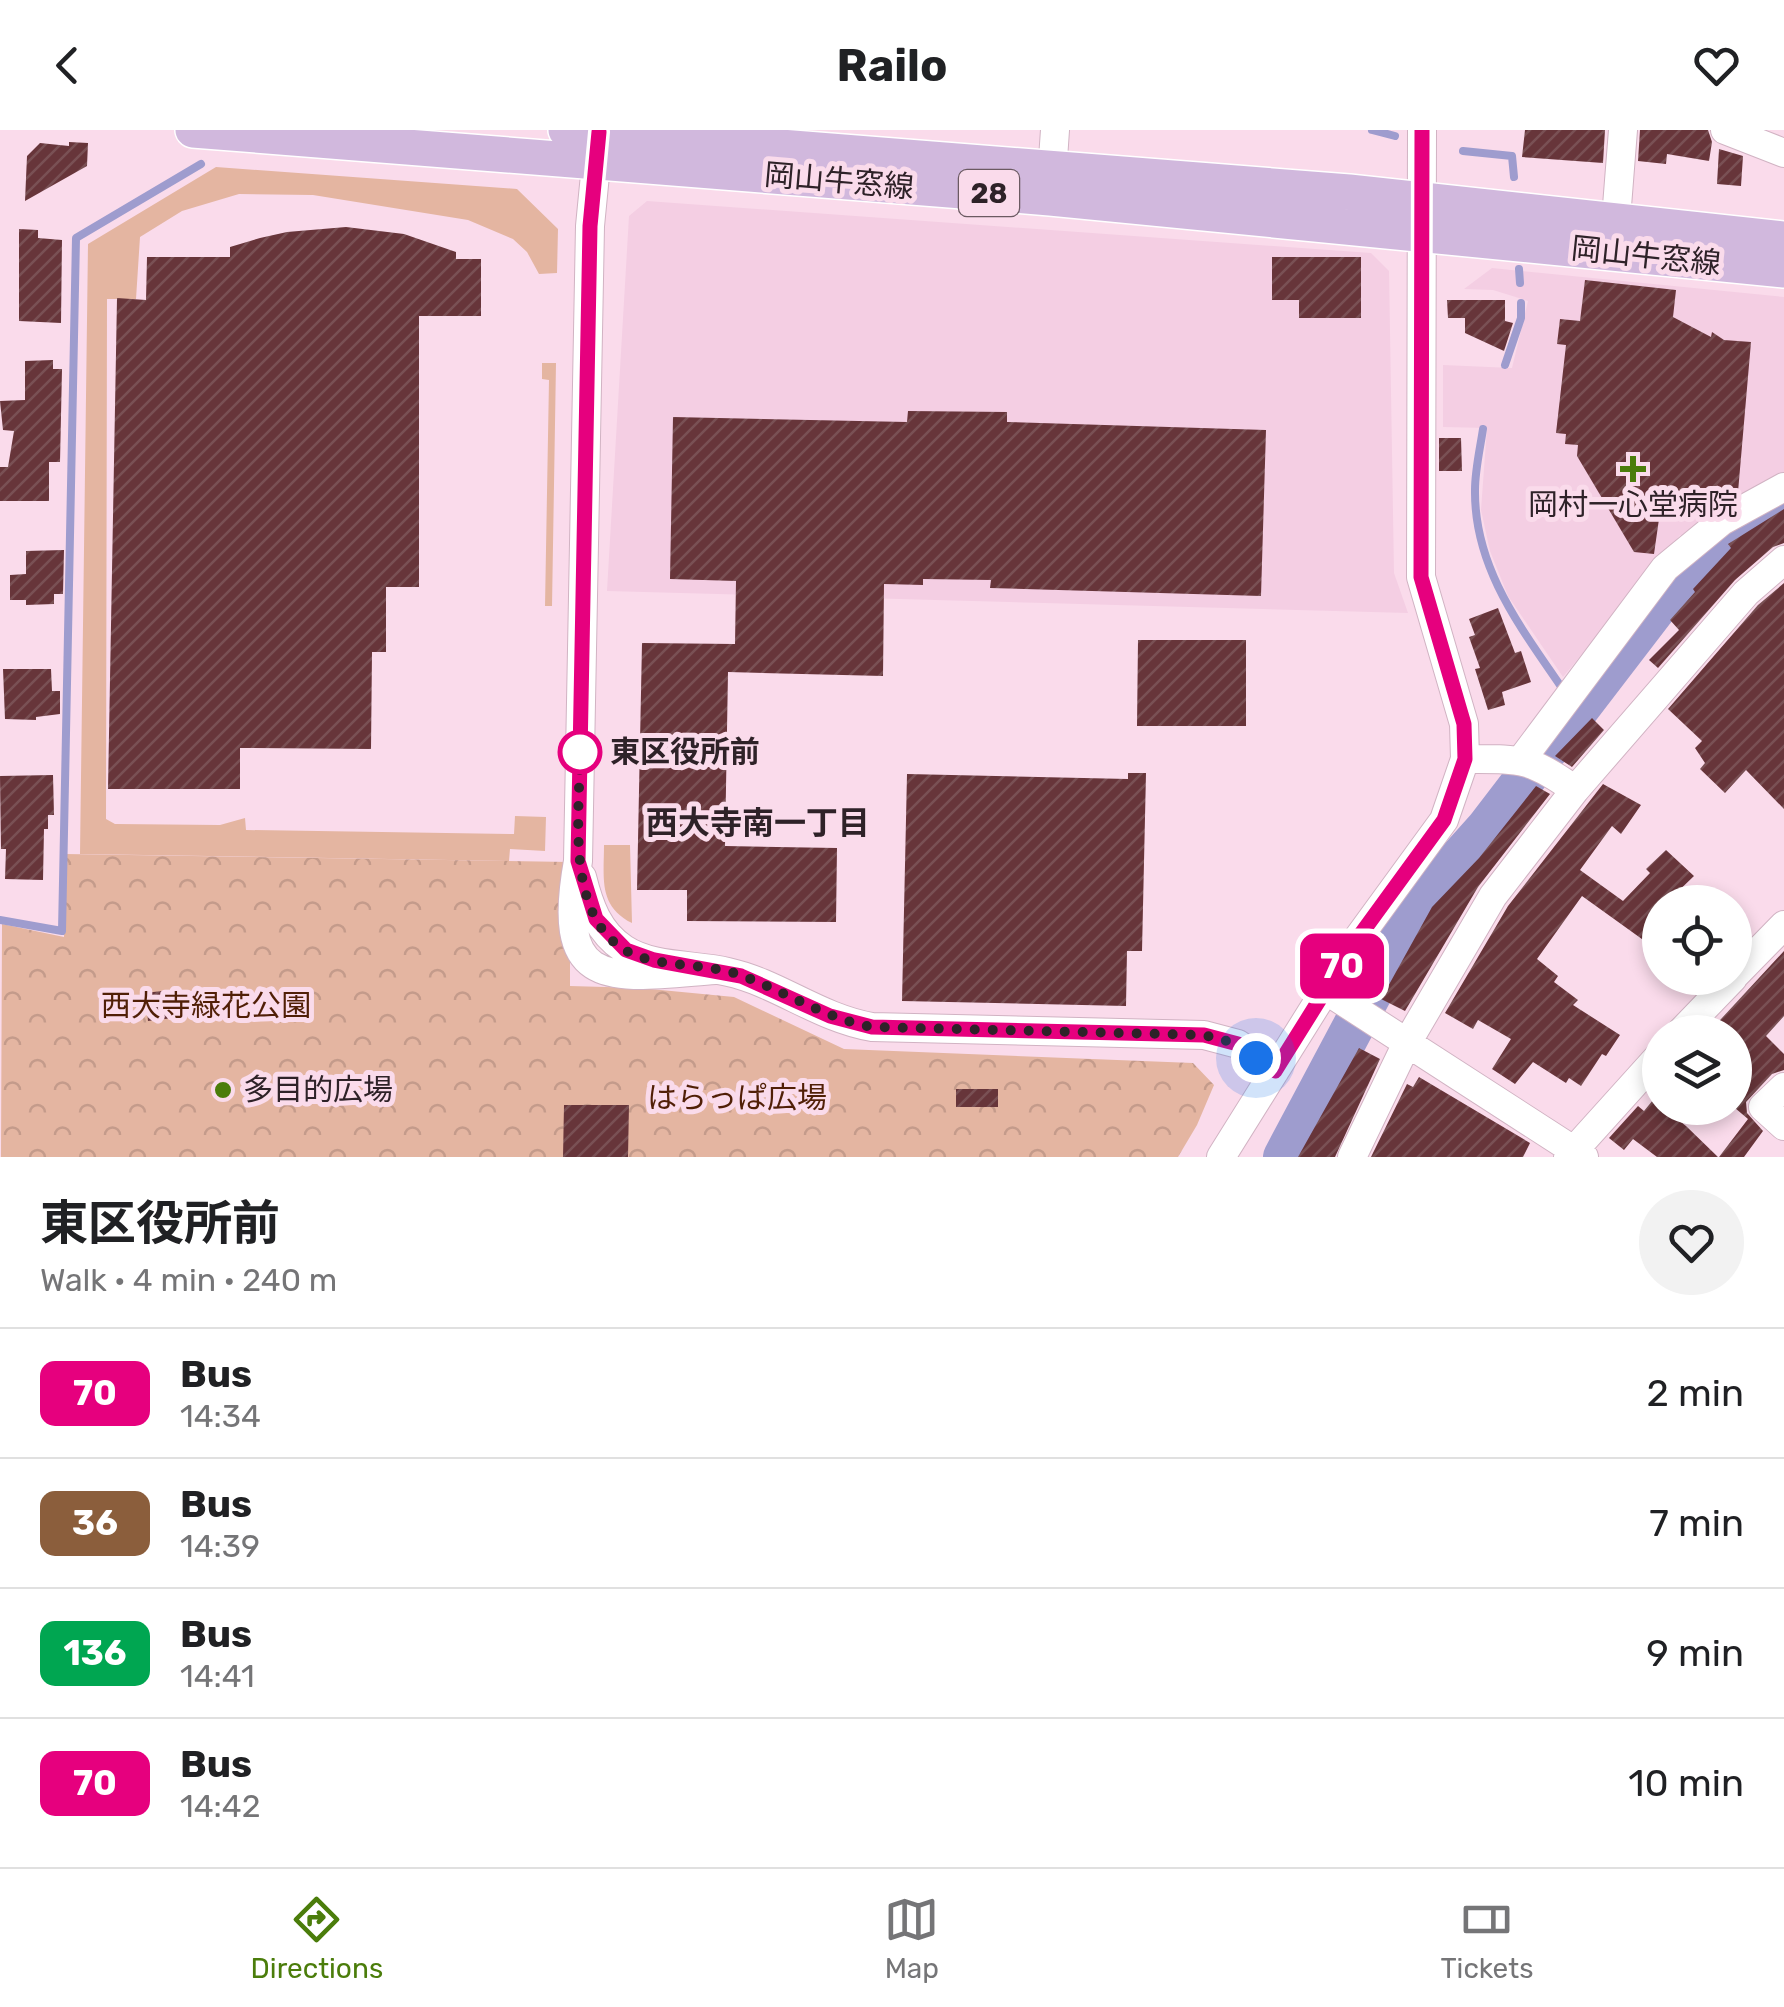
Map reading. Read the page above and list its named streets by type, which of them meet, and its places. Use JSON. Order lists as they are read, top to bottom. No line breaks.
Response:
{"streets":{"main road":["岡山牛窓線","28"]},"districts":["西大寺南一丁目"],"parks":["西大寺緑花公園","はらっぱ広場"],"places":{"health":["岡村一心堂病院"],"other":["東区役所前","多目的広場"]},"lines":["bus line 70"],"page":{"header":"Railo","on_map":"70","heading":["東区役所前","Walk · 4 min · 240 m"],"list":[{"mark":"70","name":"Bus","note":"14:34","value":"2 min"},{"mark":"36","name":"Bus","note":"14:39","value":"7 min"},{"mark":"136","name":"Bus","note":"14:41","value":"9 min"},{"mark":"70","name":"Bus","note":"14:42","value":"10 min"}],"tabs":["Directions","Map","Tickets"]}}
